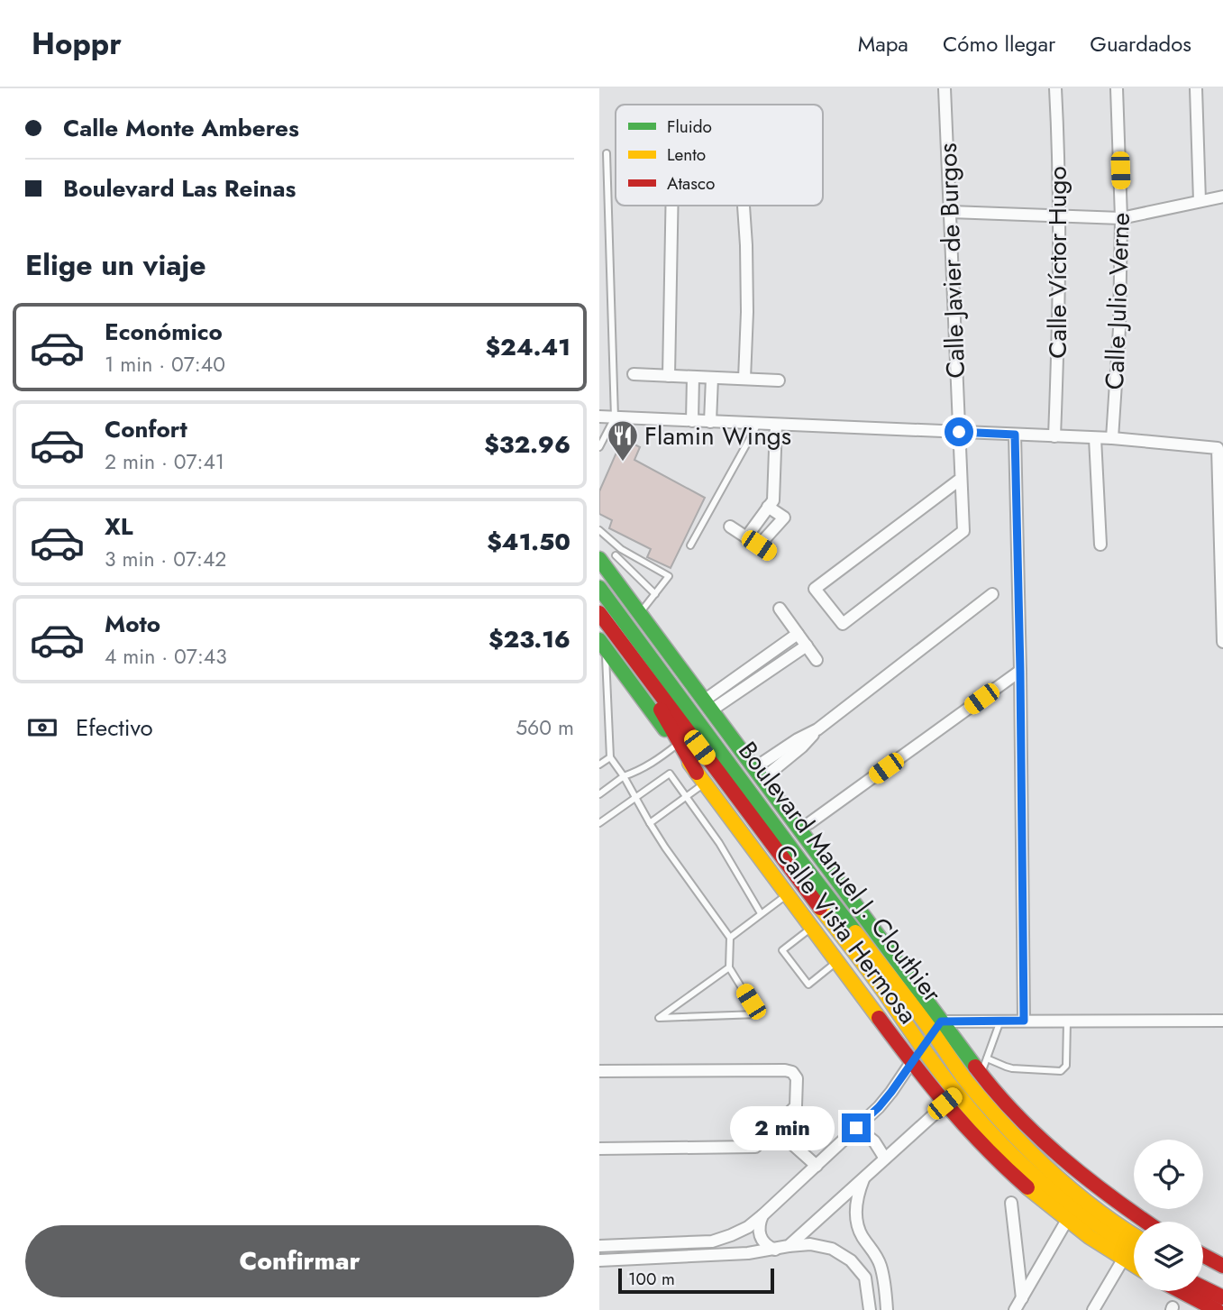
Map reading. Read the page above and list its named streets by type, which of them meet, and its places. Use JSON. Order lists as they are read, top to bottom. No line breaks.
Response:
{"streets":{"main road":["Boulevard Manuel J. Clouthier","Calle Vista Hermosa"],"street":["Calle Javier de Burgos","Calle Víctor Hugo","Calle Julio Verne"]},"places":{"restaurant":["Flamin Wings"]},"legend":["Fluido","Lento","Atasco"],"scale_bar":"100 m","page":{"header":"Hoppr","nav":["Mapa","Cómo llegar","Guardados"],"banner":["Calle Monte Amberes","Boulevard Las Reinas"],"heading":"Elige un viaje","list":[{"name":"Económico","note":"1 min · 07:40","value":"$24.41"},{"name":"Confort","note":"2 min · 07:41","value":"$32.96"},{"name":"XL","note":"3 min · 07:42","value":"$41.50"},{"name":"Moto","note":"4 min · 07:43","value":"$23.16"}],"pay":["Efectivo","560 m"],"bubble":"2 min","buttons":"Confirmar","scale":"100 m"}}
